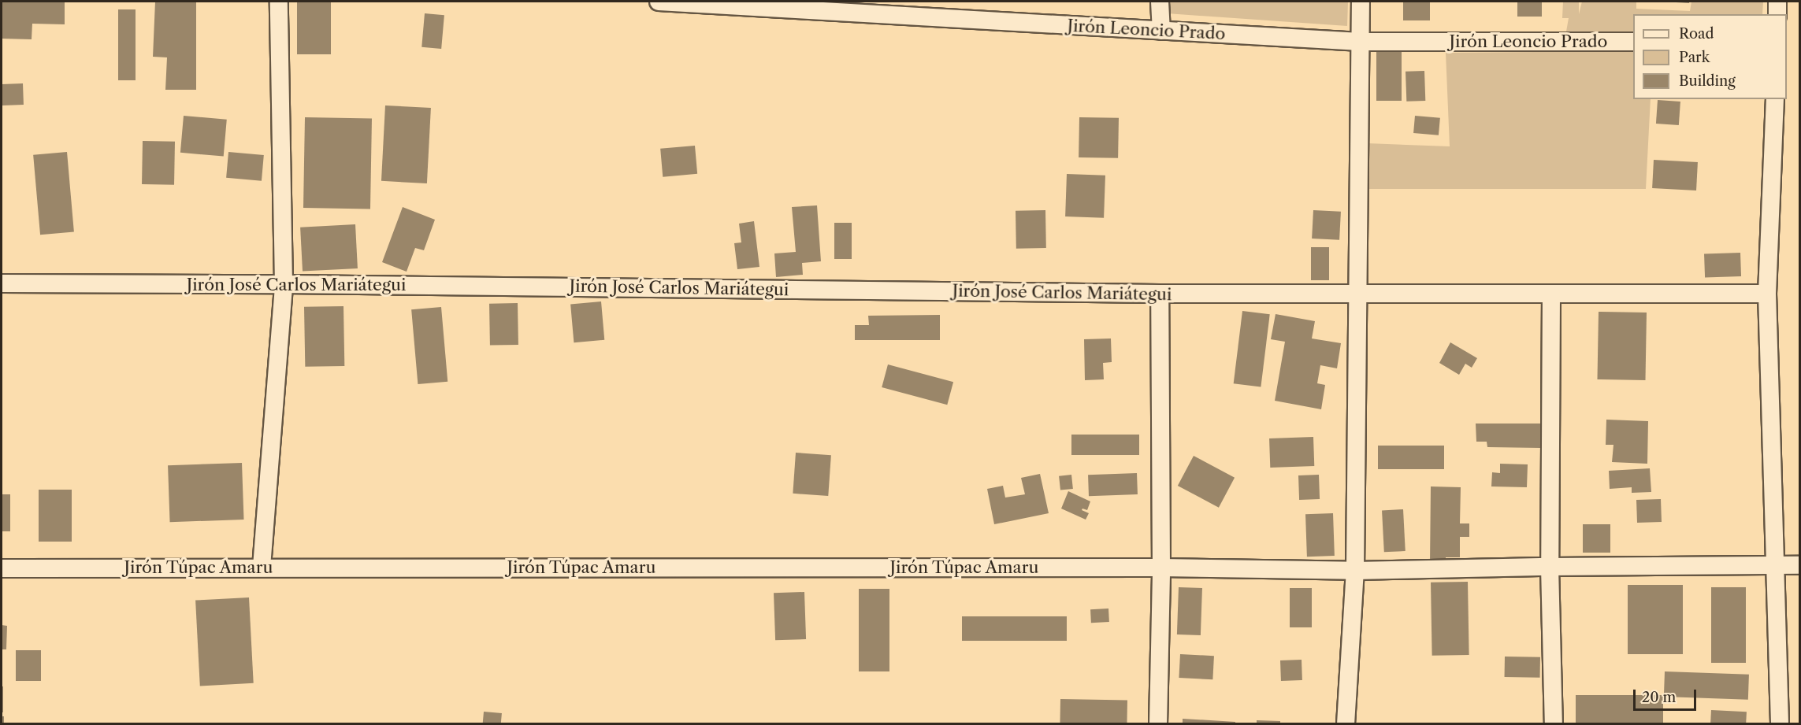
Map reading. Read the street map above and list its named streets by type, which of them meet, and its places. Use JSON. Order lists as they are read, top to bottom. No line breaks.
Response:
{"streets":{"street":["Jirón Leoncio Prado","Jirón José Carlos Mariátegui","Jirón Túpac Amaru"]},"legend":["Road","Park","Building"],"scale_bar":"20 m"}
